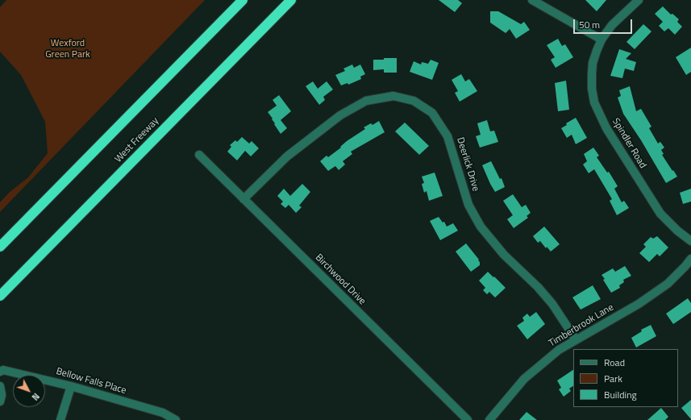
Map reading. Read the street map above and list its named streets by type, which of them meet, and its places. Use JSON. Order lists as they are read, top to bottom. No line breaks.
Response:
{"streets":{"highway":["West Freeway"],"street":["Spindler Road","Deerlick Drive","Birchwood Drive","Timberbrook Lane","Bellow Falls Place"]},"crossings":[["Deerlick Drive","Birchwood Drive"],["Deerlick Drive","Timberbrook Lane"]],"parks":["Wexford Green Park"],"legend":["Road","Park","Building"],"scale_bar":"50 m","north":"bottom right"}
